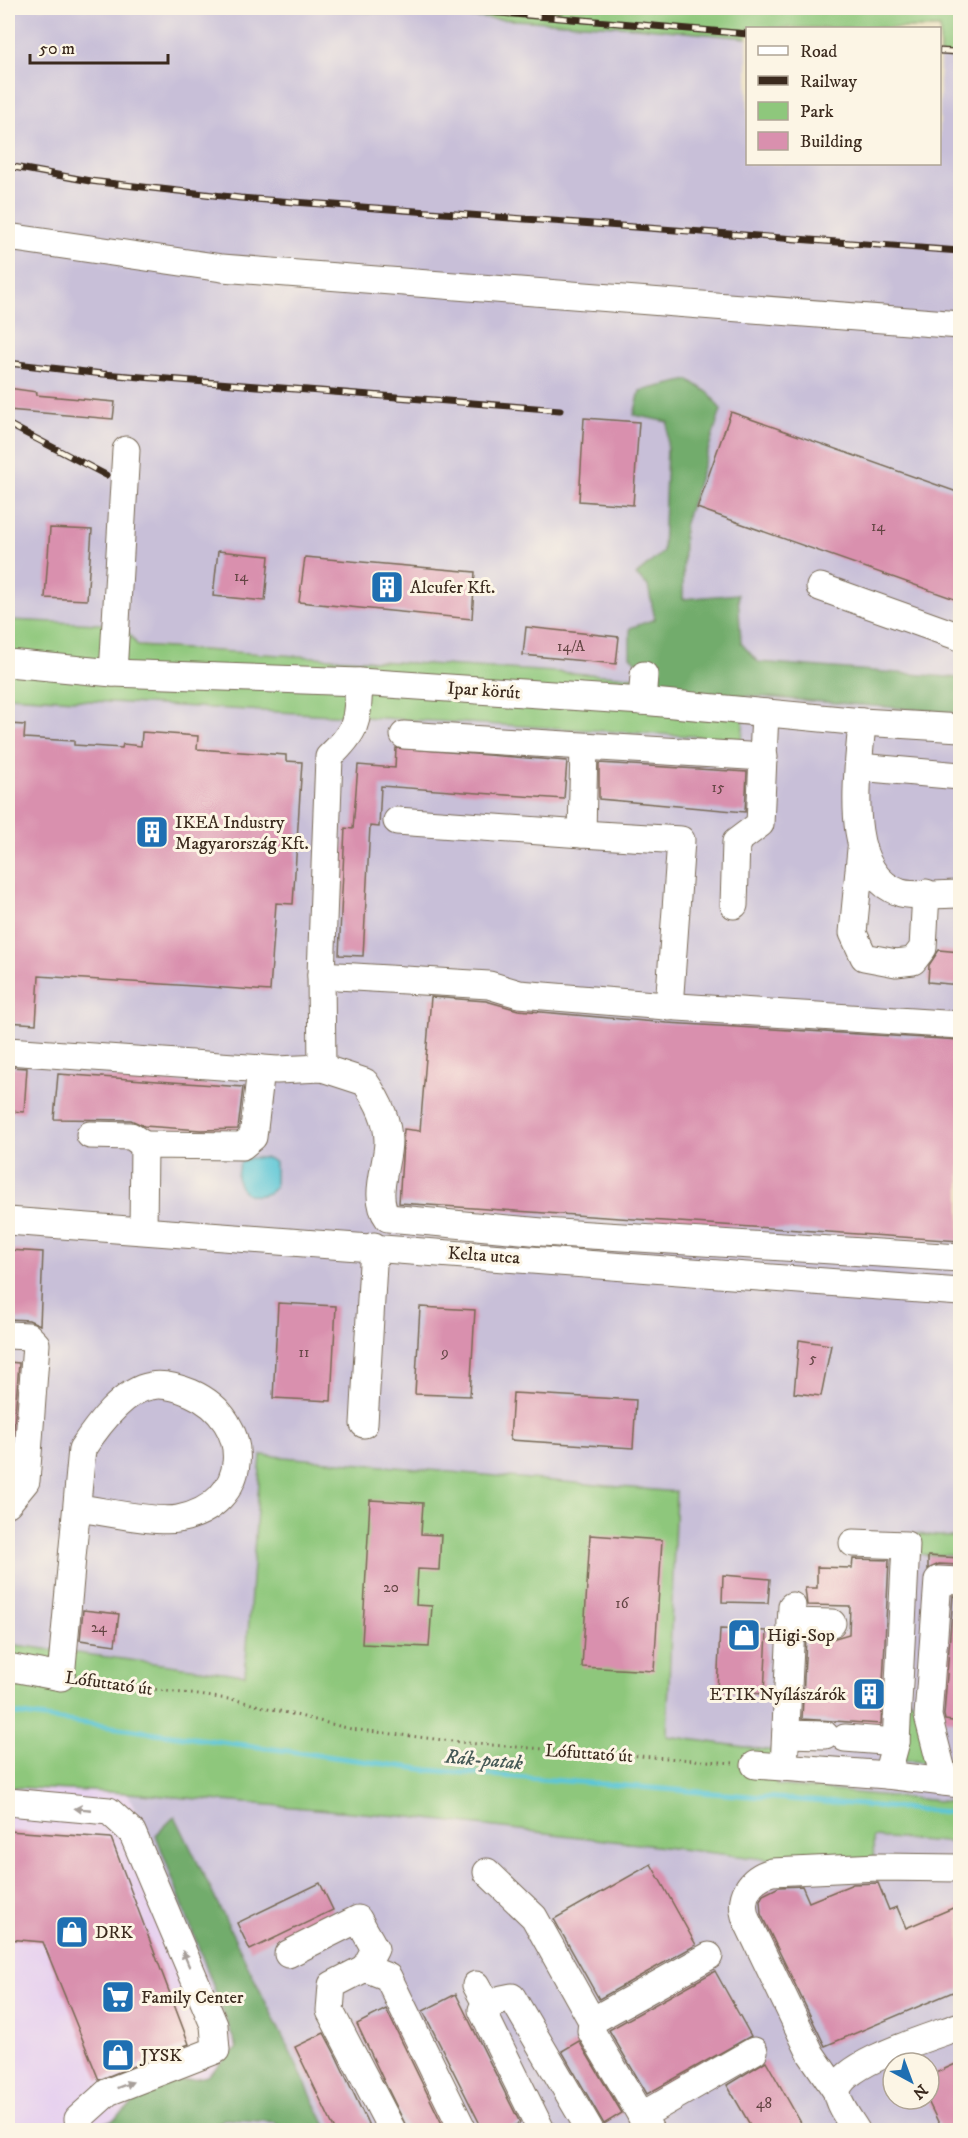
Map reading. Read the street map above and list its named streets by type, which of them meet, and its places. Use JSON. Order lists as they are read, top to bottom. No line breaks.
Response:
{"streets":{"street":["Ipar körút","Kelta utca","Lófuttató út"]},"water":["Rák-patak"],"places":{"building":["Alcufer Kft.","IKEA Industry Magyarország Kft.","ETIK Nyílászárók"],"shop":["Higi-Sop","DRK","JYSK"],"supermarket":["Family Center"]},"house_numbers":["14","14","14/A","15","11","9","5","20","16","24","48"],"legend":["Road","Railway","Park","Building"],"scale_bar":"50 m","north":"bottom right"}
